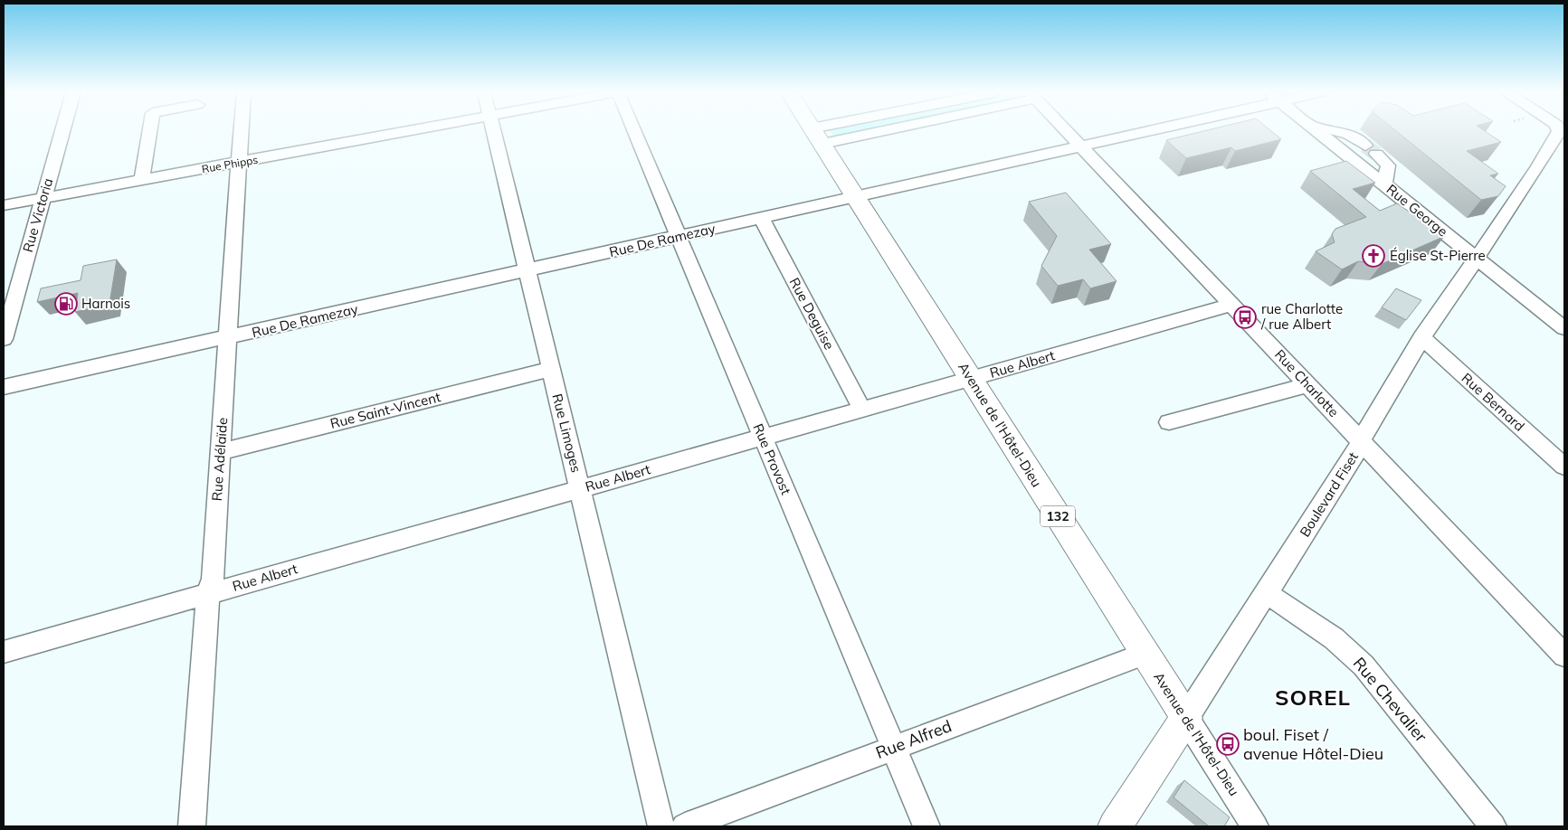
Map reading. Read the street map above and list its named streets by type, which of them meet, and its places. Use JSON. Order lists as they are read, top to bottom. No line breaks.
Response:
{"streets":{"main road":["Avenue de l'Hôtel-Dieu","Boulevard Fiset","132"],"street":["Rue Phipps","Rue George","Rue Victoria","Rue De Ramezay","Rue Deguise","Rue Albert","Rue Charlotte","Rue Bernard","Rue Saint-Vincent","Rue Limoges","Rue Adélaïde","Rue Provost","Rue Chevalier","Rue Alfred"]},"crossings":[["Rue Phipps","Rue Victoria"],["Rue Phipps","Rue Adélaïde"],["Rue George","Boulevard Fiset"],["Rue De Ramezay","Rue Deguise"],["Rue De Ramezay","Rue Charlotte"],["Rue De Ramezay","Avenue de l'Hôtel-Dieu"],["Rue De Ramezay","Rue Limoges"],["Rue De Ramezay","Rue Adélaïde"],["Rue De Ramezay","Rue Provost"],["Rue Deguise","Rue Albert"],["Rue Albert","Rue Charlotte"],["Rue Albert","Avenue de l'Hôtel-Dieu"],["Rue Albert","Rue Limoges"],["Rue Albert","Rue Adélaïde"],["Rue Albert","Rue Provost"],["Rue Charlotte","Boulevard Fiset"],["Rue Bernard","Boulevard Fiset"],["Rue Saint-Vincent","Rue Limoges"],["Rue Saint-Vincent","Rue Adélaïde"],["Avenue de l'Hôtel-Dieu","Boulevard Fiset"],["Avenue de l'Hôtel-Dieu","Rue Alfred"],["Rue Provost","Rue Alfred"],["Boulevard Fiset","Rue Chevalier"]],"districts":["SOREL"],"places":{"church":["Église St-Pierre"],"fuel station":["Harnois"],"bus stop":["rue Charlotte / rue Albert","boul. Fiset / avenue Hôtel-Dieu"]}}
